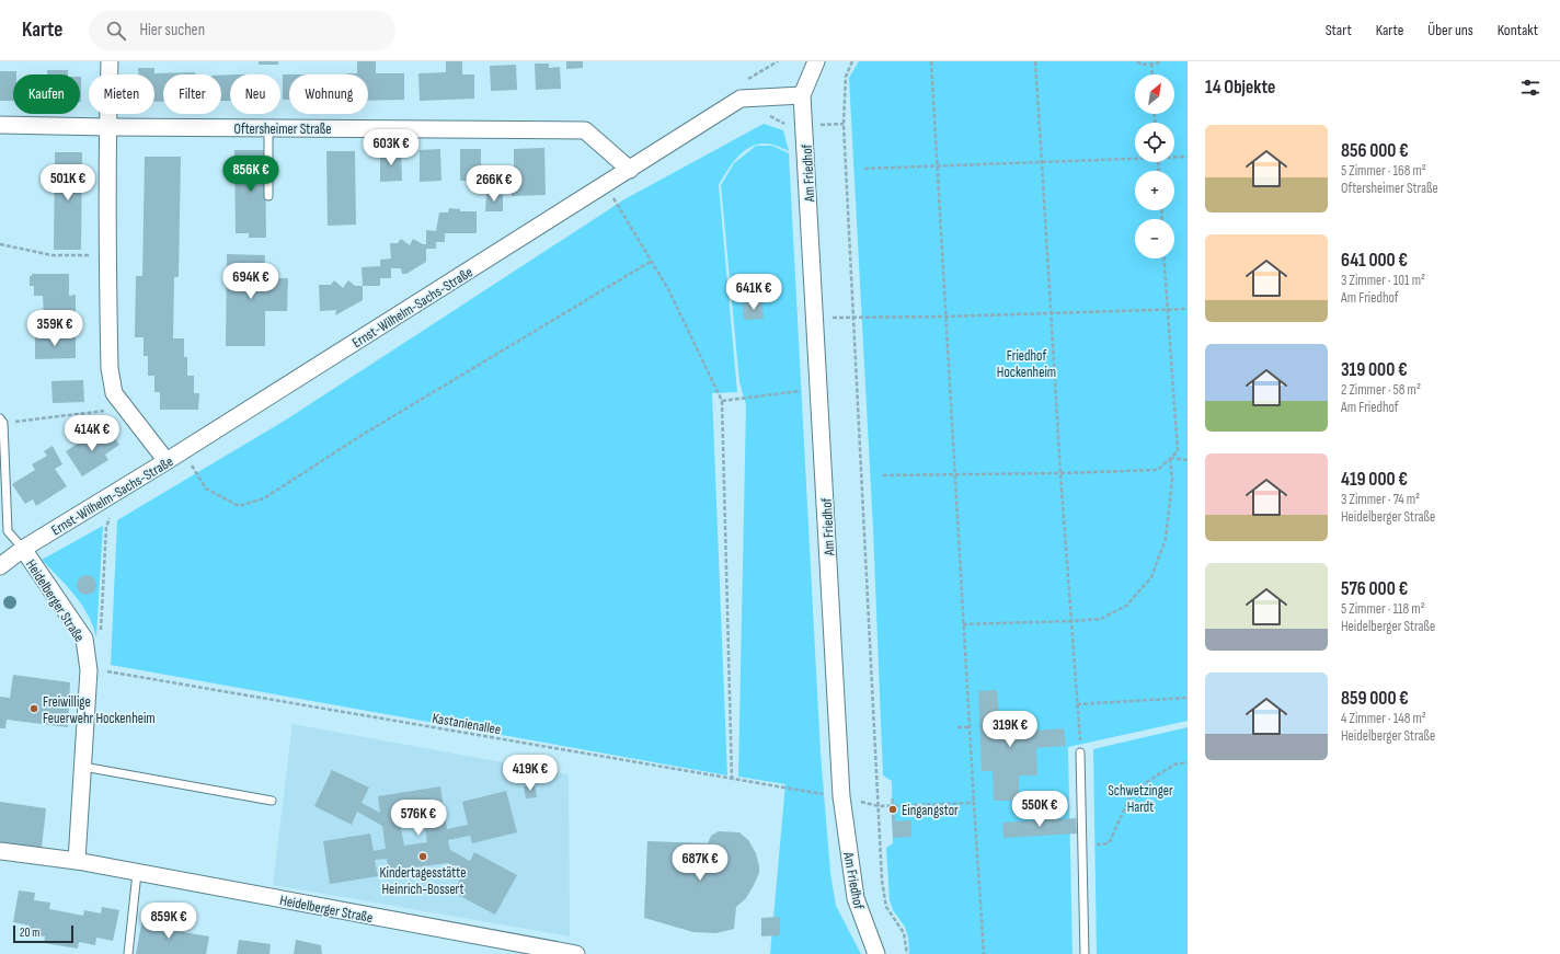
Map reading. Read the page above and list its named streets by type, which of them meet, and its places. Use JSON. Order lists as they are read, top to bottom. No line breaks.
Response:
{"streets":{"street":["Oftersheimer Straße","Am Friedhof","Ernst-Wilhelm-Sachs-Straße","Heidelberger Straße"],"path":["Kastanienallee"]},"crossings":[["Oftersheimer Straße","Ernst-Wilhelm-Sachs-Straße"],["Am Friedhof","Ernst-Wilhelm-Sachs-Straße"],["Am Friedhof","Kastanienallee"],["Ernst-Wilhelm-Sachs-Straße","Heidelberger Straße"],["Heidelberger Straße","Kastanienallee"]],"parks":["Friedhof Hockenheim","Schwetzinger Hardt"],"places":["Freiwillige Feuerwehr Hockenheim","Eingangstor","Kindertagesstätte Heinrich-Bossert"],"scale_bar":"20 m","north":"top right","page":{"header":"Karte","search":"Hier suchen","nav":["Start","Karte","Über uns","Kontakt"],"heading":"14 Objekte","map_buttons":["+","−"],"chip":["Kaufen","Mieten","Filter","Neu","Wohnung"],"list":[{"name":"856 000 €","note":"5 Zimmer · 168 m² · Oftersheimer Straße"},{"name":"641 000 €","note":"3 Zimmer · 101 m² · Am Friedhof"},{"name":"319 000 €","note":"2 Zimmer · 58 m² · Am Friedhof"},{"name":"419 000 €","note":"3 Zimmer · 74 m² · Heidelberger Straße"},{"name":"576 000 €","note":"5 Zimmer · 118 m² · Heidelberger Straße"},{"name":"859 000 €","note":"4 Zimmer · 148 m² · Heidelberger Straße"}],"price":["603K €","856K €","501K €","266K €","694K €","641K €","359K €","414K €","319K €","419K €","550K €","576K €","687K €","859K €"],"scale":"20 m"}}
